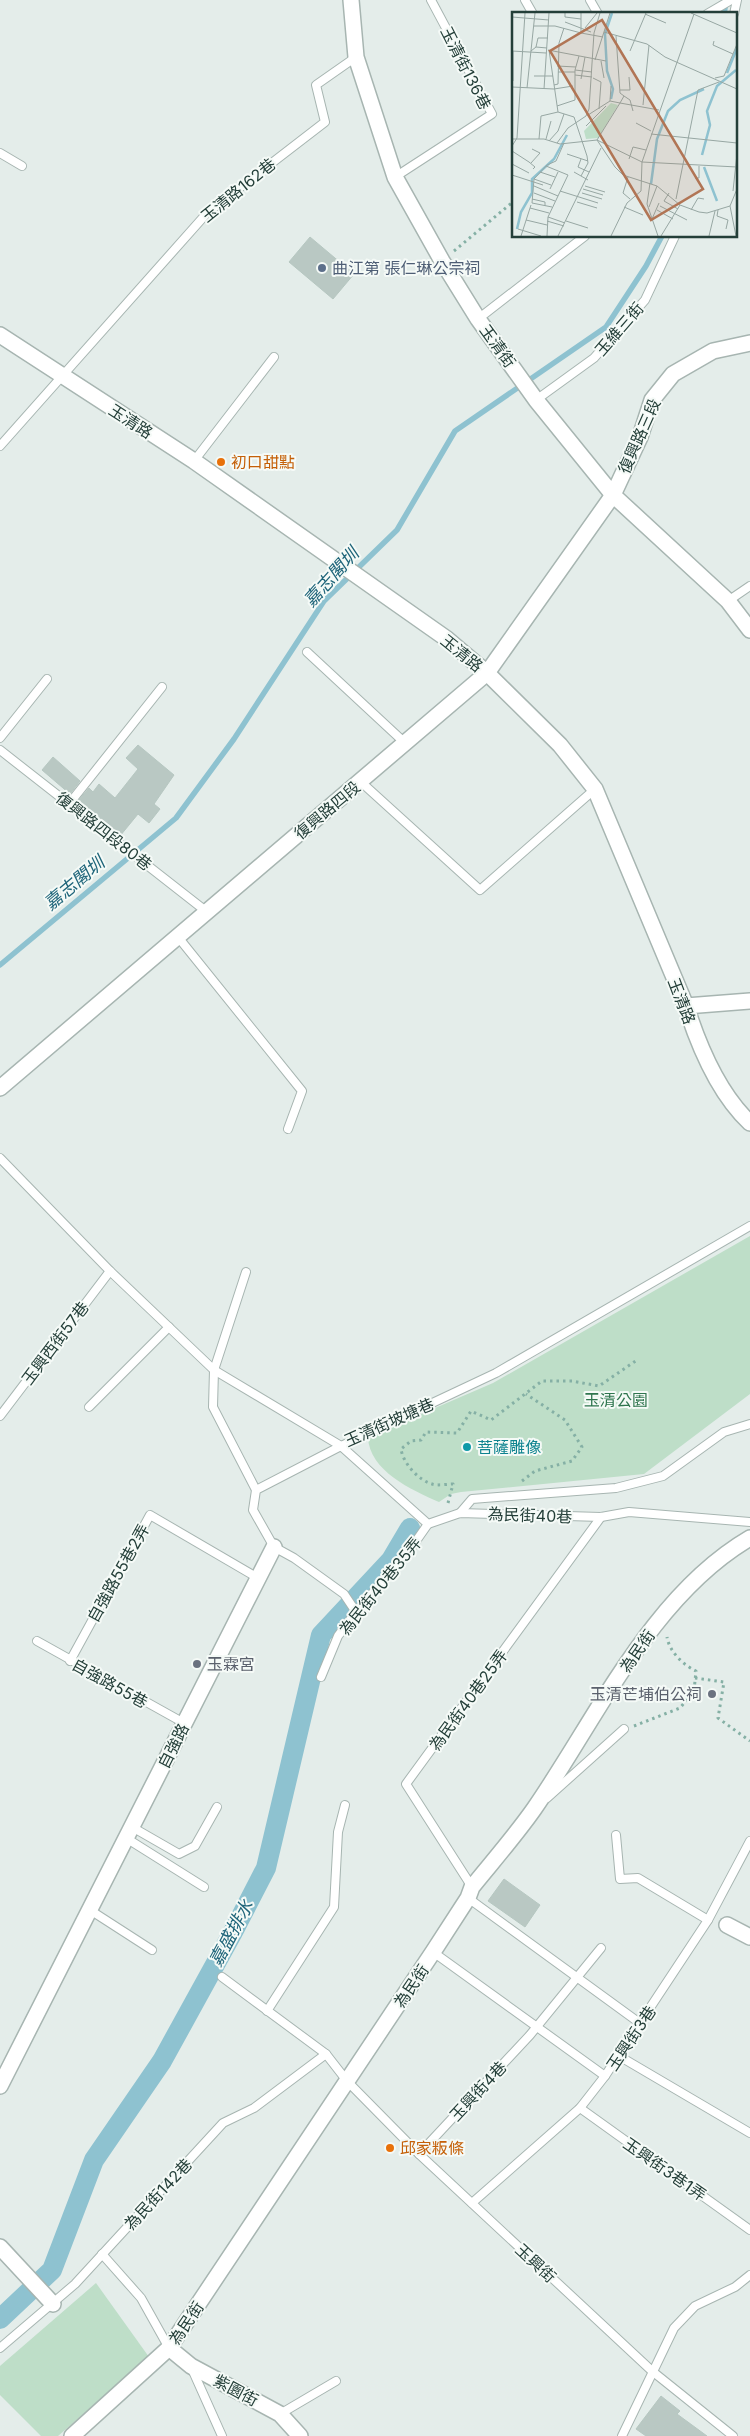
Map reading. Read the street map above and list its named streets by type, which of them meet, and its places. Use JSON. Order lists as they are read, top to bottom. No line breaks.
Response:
{"streets":{"street":["玉清街","玉清路","復興路三段","復興路四段","為民街","自強路","紫園街"],"lane":["玉清街136巷","玉清路162巷","玉維三街","復興路四段80巷","玉興西街57巷","玉清街坡塘巷","為民街40巷","自強路55巷2弄","為民街40巷35弄","自強路55巷","為民街40巷25弄","玉興街3巷","玉興街4巷","玉興街3巷1弄","為民街142巷","玉興街"]},"crossings":[["玉清街136巷","玉清街"],["玉清路162巷","玉清街"],["玉清路162巷","玉清路"],["玉維三街","玉清街"],["玉清街","復興路三段"],["玉清街","復興路四段"],["玉清路","復興路四段"],["復興路三段","復興路四段"],["復興路四段","復興路四段80巷"],["玉興西街57巷","玉清街坡塘巷"],["為民街40巷","為民街40巷35弄"],["為民街40巷","為民街40巷25弄"],["自強路55巷2弄","自強路55巷"],["自強路55巷2弄","自強路"],["為民街","為民街40巷25弄"],["為民街","玉興街"],["為民街","紫園街"],["自強路55巷","自強路"],["玉興街3巷","玉興街3巷1弄"],["玉興街3巷","玉興街"],["玉興街4巷","玉興街"],["為民街142巷","玉興街"]],"water":["嘉志閣圳","嘉盛排水"],"parks":["玉清公園"],"places":["曲江第 張仁琳公宗祠","初口甜點","菩薩雕像","玉霖宮","玉清芒埔伯公祠","邱家粄條"]}
